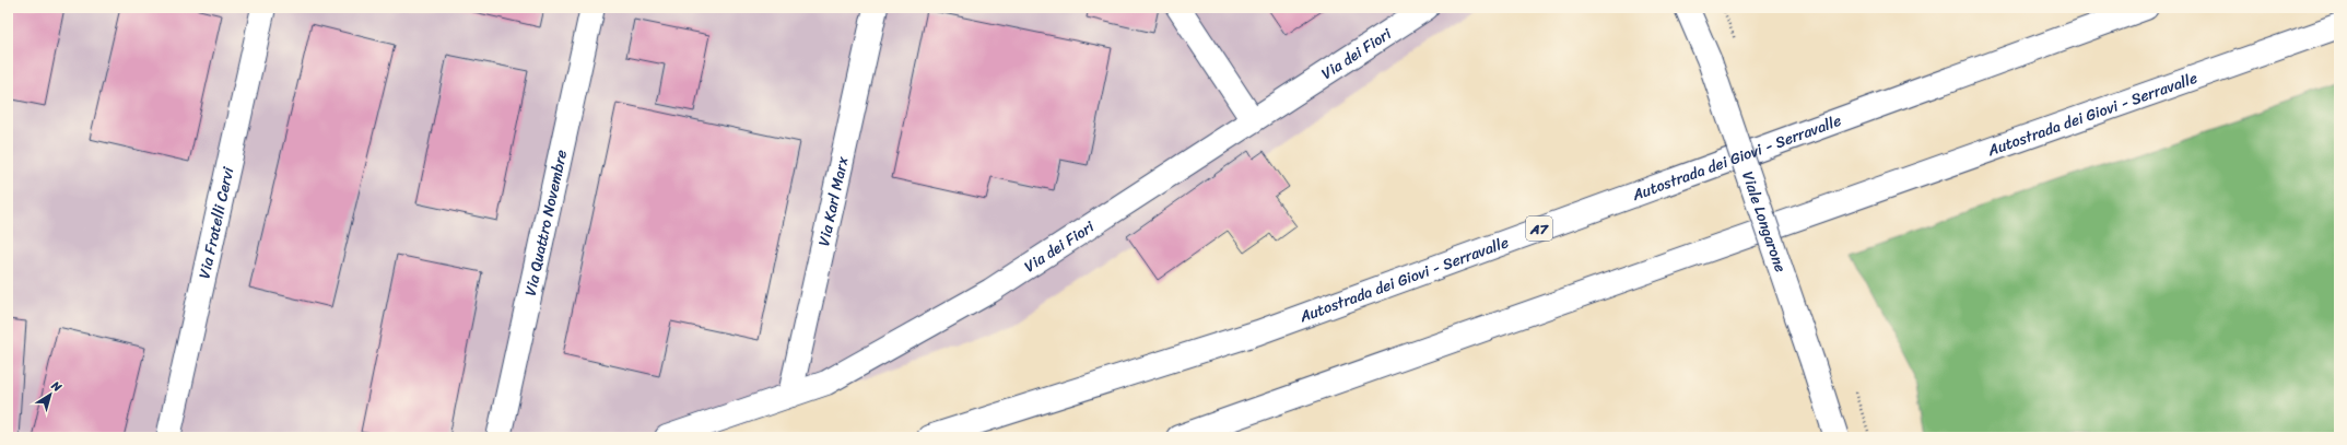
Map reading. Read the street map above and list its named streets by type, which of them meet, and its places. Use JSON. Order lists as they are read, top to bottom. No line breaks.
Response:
{"streets":{"main road":["Via dei Fiori","Autostrada dei Giovi - Serravalle","Via Karl Marx","Viale Longarone","Via Fratelli Cervi","Via Quattro Novembre","A7"]},"crossings":[["Via dei Fiori","Via Karl Marx"]],"north":"top right"}
